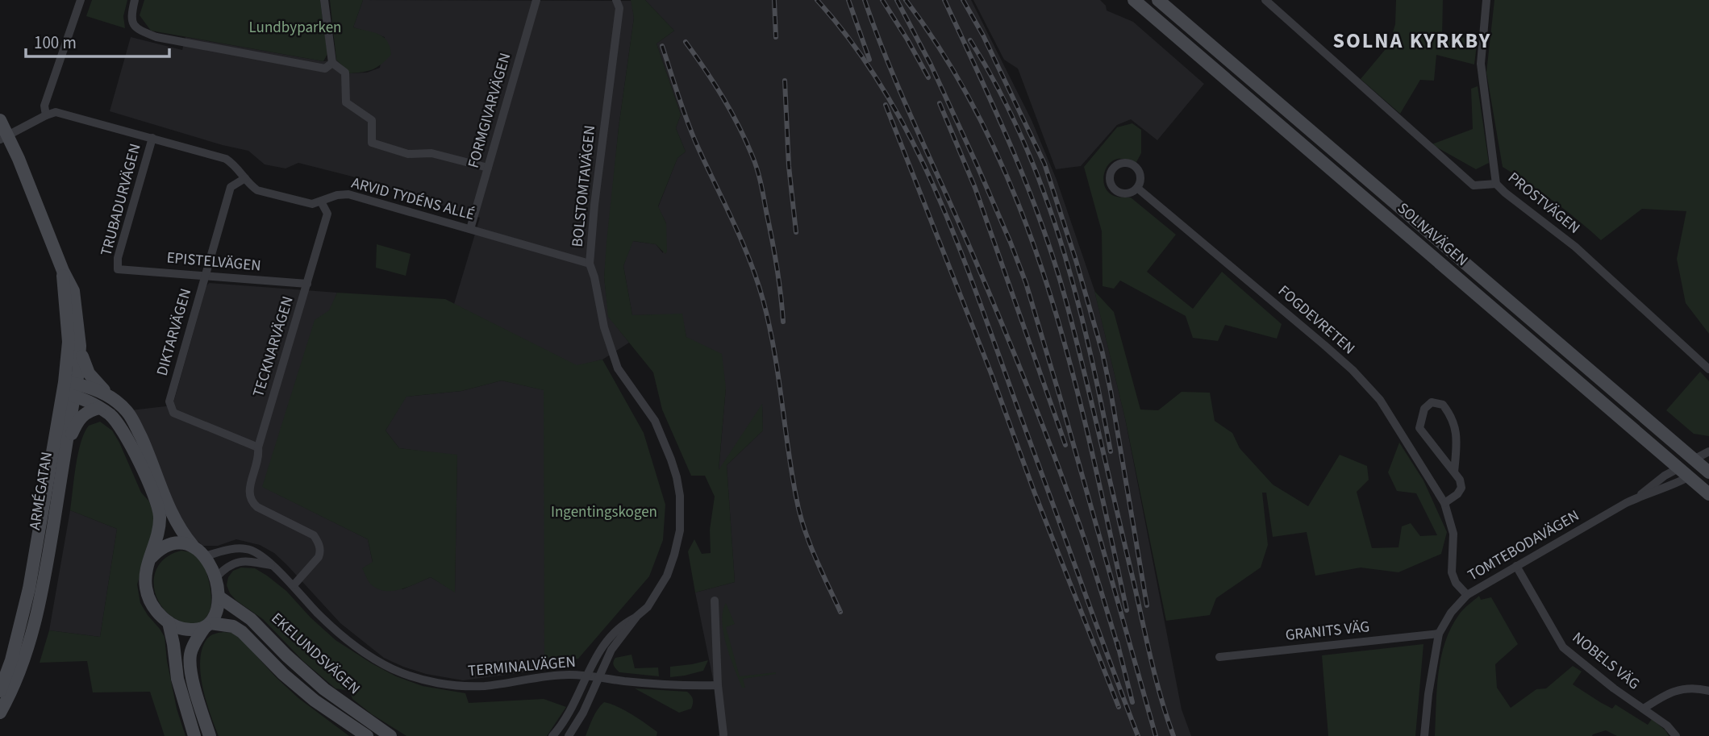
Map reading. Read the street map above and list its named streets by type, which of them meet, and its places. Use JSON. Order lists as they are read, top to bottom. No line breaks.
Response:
{"streets":{"main road":["SOLNAVÄGEN","ARMÉGATAN","EKELUNDSVÄGEN"],"street":["FORMGIVARVÄGEN","BOLSTOMTAVÄGEN","ARVID TYDÉNS ALLÉ","TRUBADURVÄGEN","PROSTVÄGEN","EPISTELVÄGEN","FOGDEVRETEN","DIKTARVÄGEN","TECKNARVÄGEN","TOMTEBODAVÄGEN","GRANITS VÄG","NOBELS VÄG","TERMINALVÄGEN"]},"crossings":[["FORMGIVARVÄGEN","ARVID TYDÉNS ALLÉ"],["BOLSTOMTAVÄGEN","ARVID TYDÉNS ALLÉ"],["BOLSTOMTAVÄGEN","TERMINALVÄGEN"],["ARVID TYDÉNS ALLÉ","TRUBADURVÄGEN"],["ARVID TYDÉNS ALLÉ","DIKTARVÄGEN"],["ARVID TYDÉNS ALLÉ","TECKNARVÄGEN"],["TRUBADURVÄGEN","EPISTELVÄGEN"],["SOLNAVÄGEN","TOMTEBODAVÄGEN"],["EPISTELVÄGEN","DIKTARVÄGEN"],["EPISTELVÄGEN","TECKNARVÄGEN"],["FOGDEVRETEN","TOMTEBODAVÄGEN"],["DIKTARVÄGEN","TECKNARVÄGEN"],["TECKNARVÄGEN","TERMINALVÄGEN"],["TOMTEBODAVÄGEN","GRANITS VÄG"],["TOMTEBODAVÄGEN","NOBELS VÄG"],["EKELUNDSVÄGEN","TERMINALVÄGEN"]],"districts":["SOLNA KYRKBY"],"parks":["Lundbyparken","Ingentingskogen"],"scale_bar":"100 m"}
